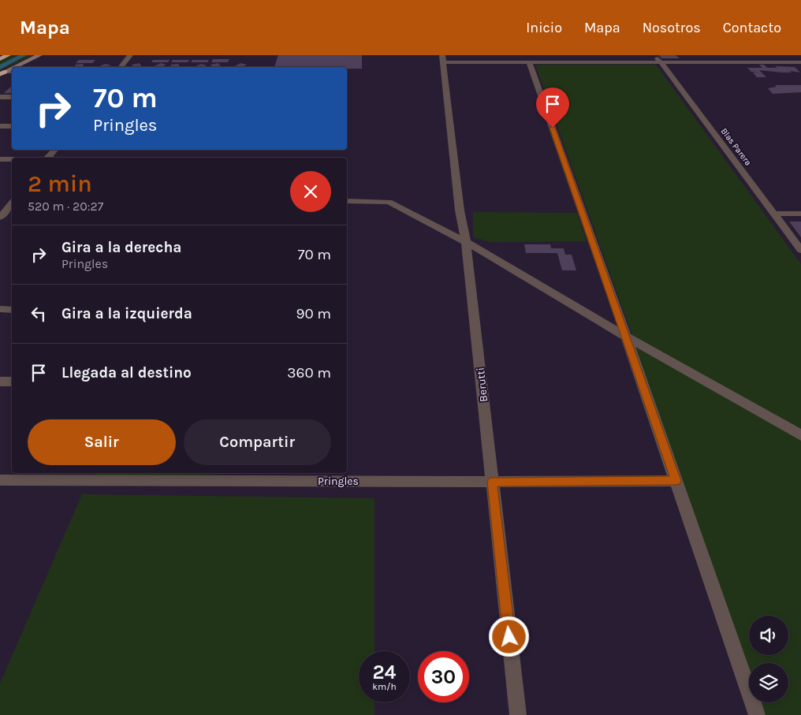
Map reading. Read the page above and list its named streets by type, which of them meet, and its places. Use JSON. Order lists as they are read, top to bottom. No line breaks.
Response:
{"streets":{"street":["Blas Parera","Berutti","Pringles"]},"crossings":[["Berutti","Pringles"]],"page":{"header":"Mapa","nav":["Inicio","Mapa","Nosotros","Contacto"],"turn":["70 m","Pringles"],"heading":["2 min","520 m · 20:27"],"list":[{"name":"Gira a la derecha","note":"Pringles","value":"70 m"},{"name":"Gira a la izquierda","value":"90 m"},{"name":"Llegada al destino","value":"360 m"}],"buttons":["Salir","Compartir"],"speed":"24 km/h","limit":"30"}}
